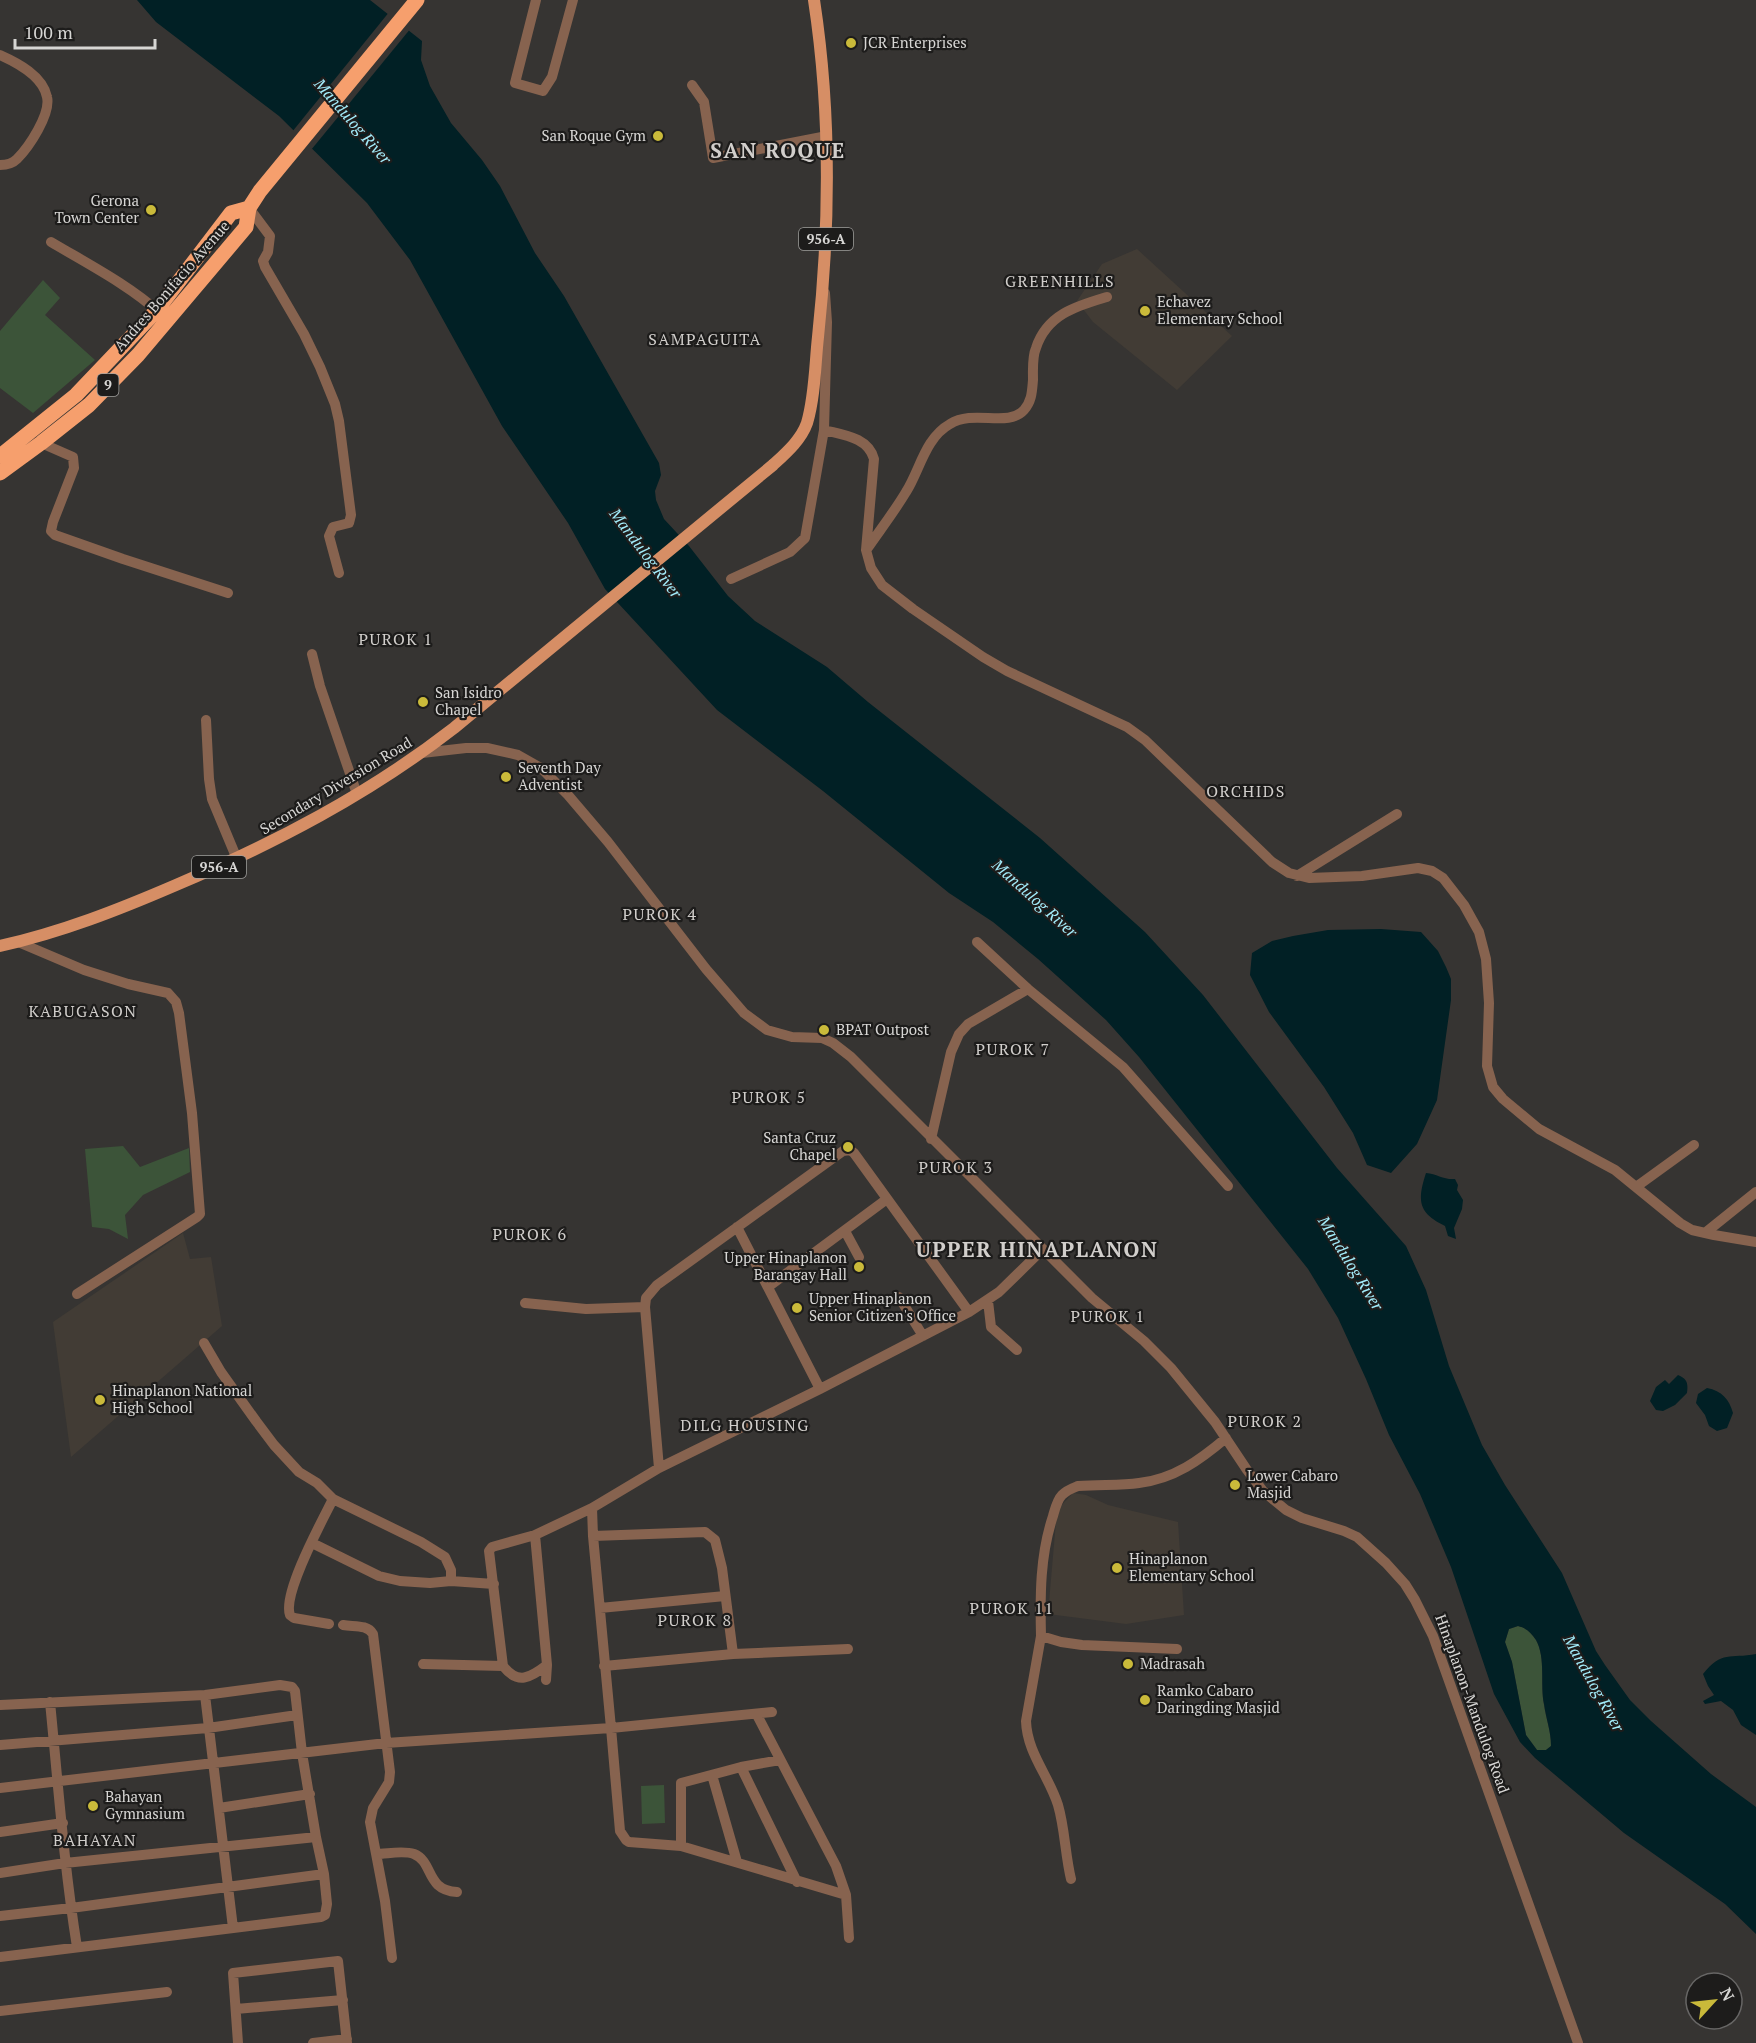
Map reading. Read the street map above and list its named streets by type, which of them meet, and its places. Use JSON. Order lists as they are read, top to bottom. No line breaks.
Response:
{"streets":{"highway":["Andres Bonifacio Avenue","9"],"main road":["956-A","Secondary Diversion Road"],"street":["Hinaplanon-Mandulog Road"]},"crossings":[["Secondary Diversion Road","Hinaplanon-Mandulog Road"]],"districts":["SAN ROQUE","GREENHILLS","SAMPAGUITA","PUROK 1","ORCHIDS","PUROK 4","KABUGASON","PUROK 7","PUROK 5","PUROK 3","PUROK 6","UPPER HINAPLANON","PUROK 1","PUROK 2","DILG HOUSING","PUROK 11","PUROK 8","BAHAYAN"],"water":["Mandulog River"],"places":["JCR Enterprises","San Roque Gym","Gerona Town Center","Echavez Elementary School","San Isidro Chapel","Seventh Day Adventist","BPAT Outpost","Santa Cruz Chapel","Upper Hinaplanon Barangay Hall","Upper Hinaplanon Senior Citizen's Office","Hinaplanon National High School","Lower Cabaro Masjid","Hinaplanon Elementary School","Madrasah","Ramko Cabaro Daringding Masjid","Bahayan Gymnasium"],"scale_bar":"100 m","north":"top right"}
